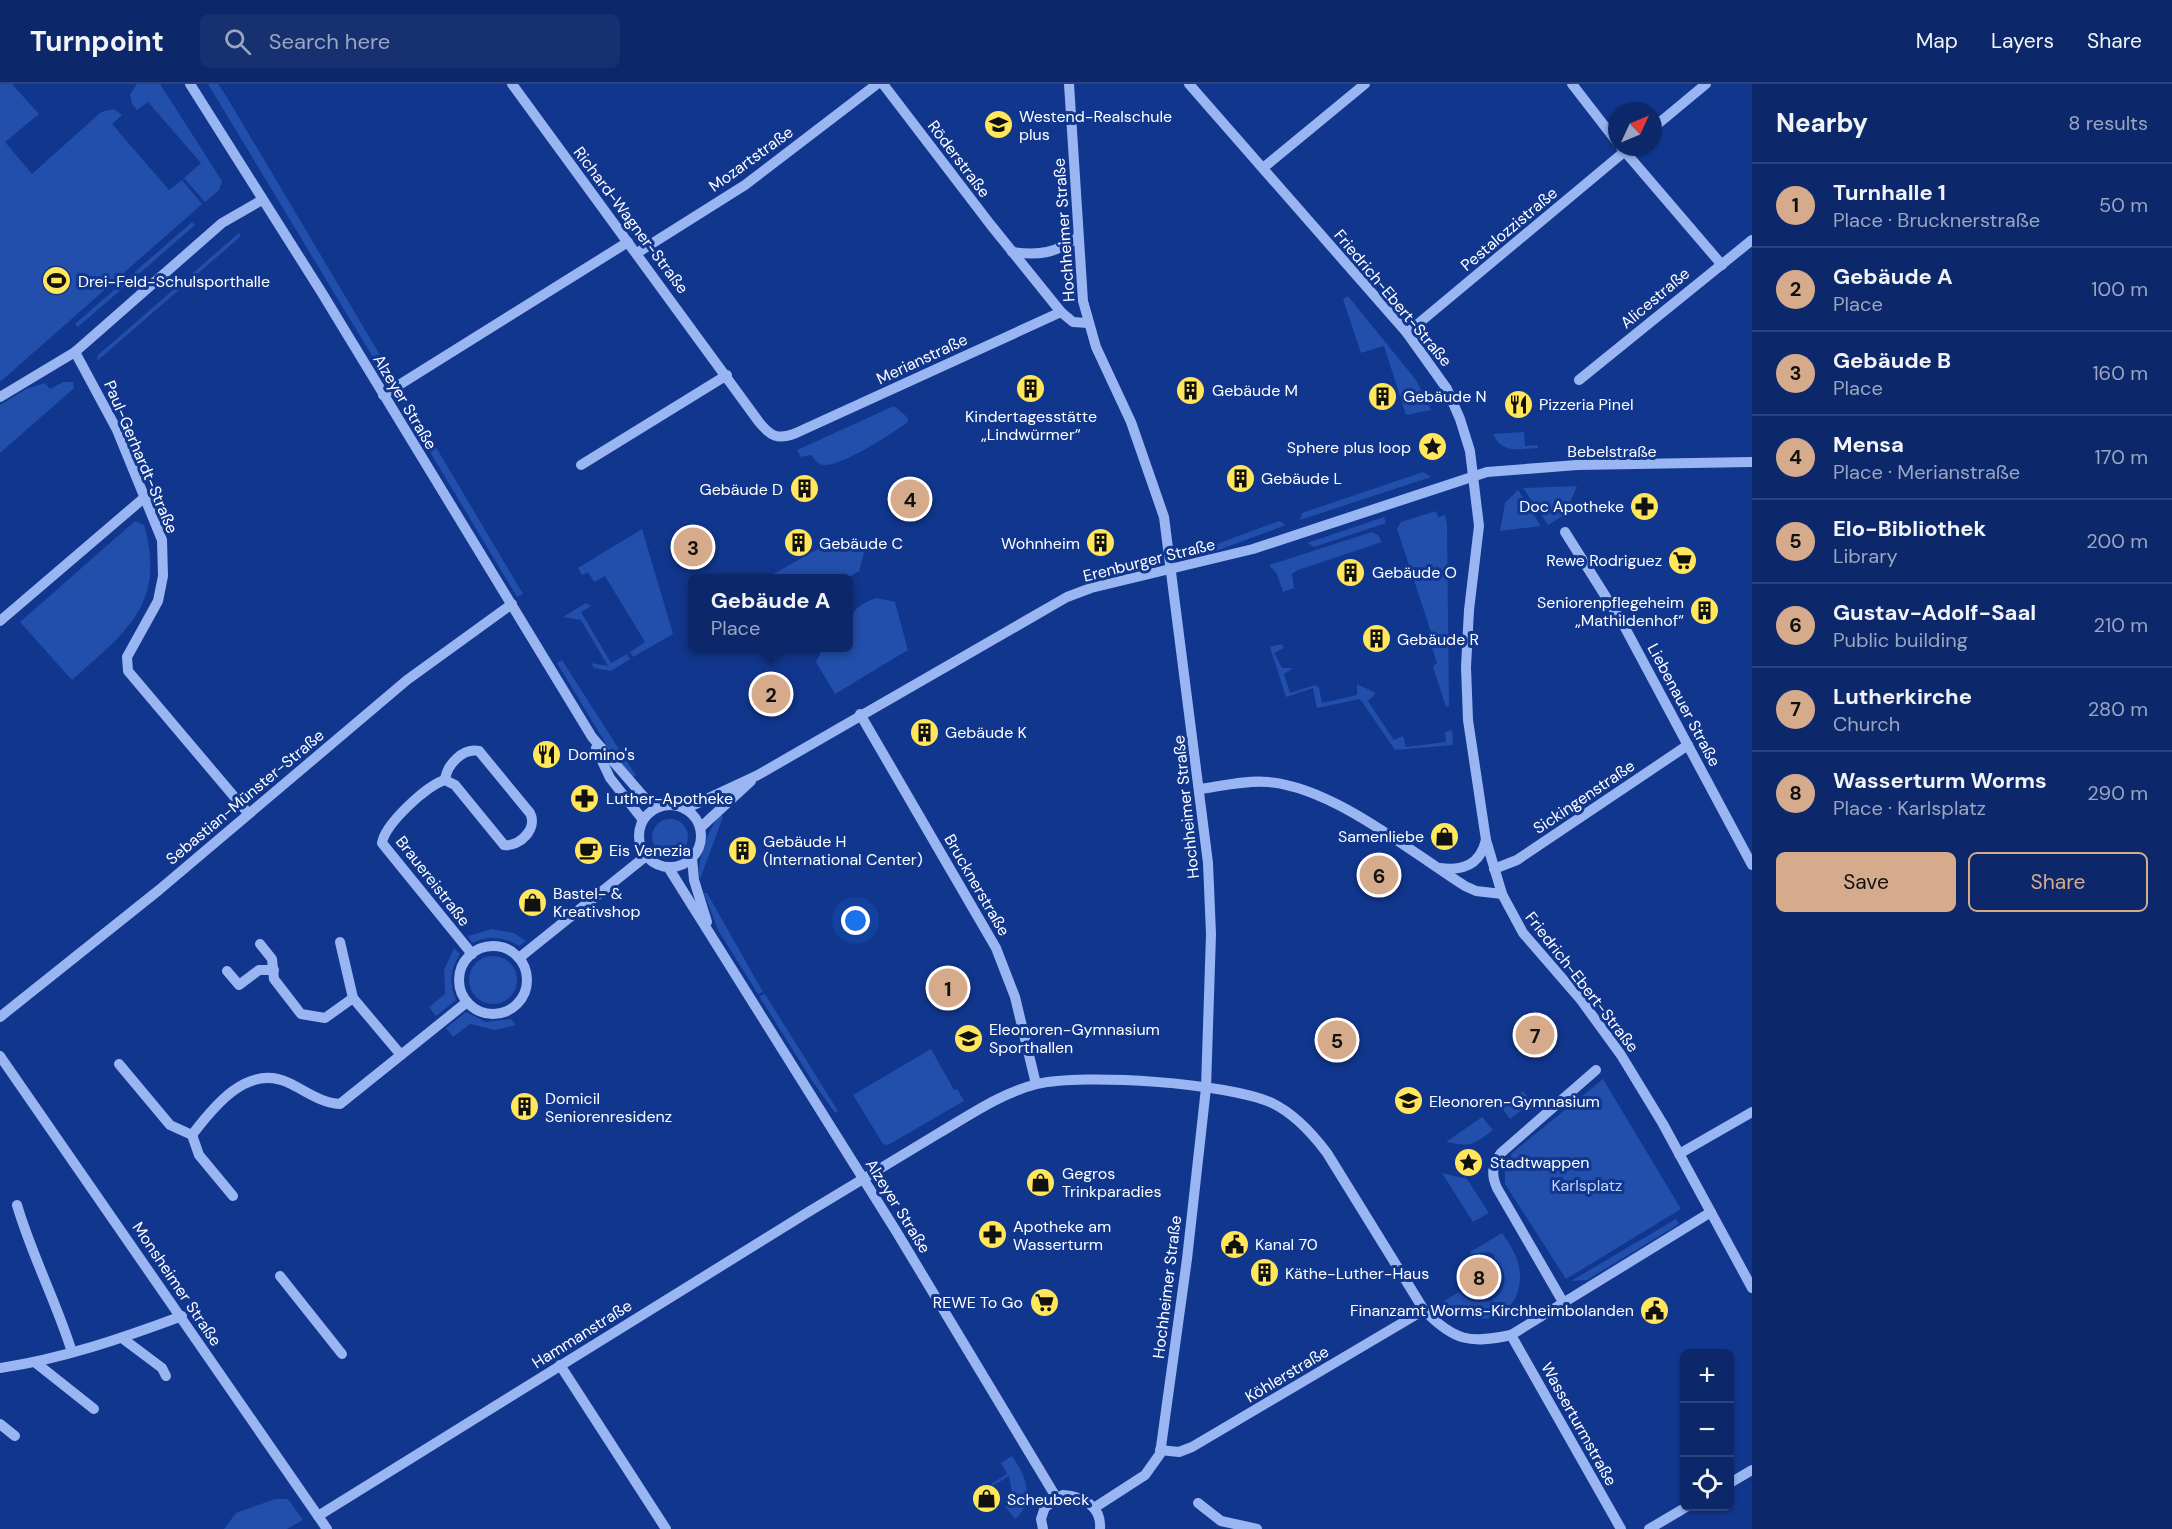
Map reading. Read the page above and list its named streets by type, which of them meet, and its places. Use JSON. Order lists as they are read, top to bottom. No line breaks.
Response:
{"streets":{"street":["Mozartstraße","Röderstraße","Richard-Wagner-Straße","Pestalozzistraße","Hochheimer Straße","Friedrich-Ebert-Straße","Alicestraße","Merianstraße","Alzeyer Straße","Bebelstraße","Paul-Gerhardt-Straße","Erenburger Straße","Liebenauer Straße","Sebastian-Münster-Straße","Sickingenstraße","Brauereistraße","Brucknerstraße","Monsheimer Straße","Hammanstraße","Köhlerstraße","Wasserturmstraße"]},"crossings":[["Mozartstraße","Richard-Wagner-Straße"],["Röderstraße","Hochheimer Straße"],["Röderstraße","Merianstraße"],["Richard-Wagner-Straße","Merianstraße"],["Pestalozzistraße","Friedrich-Ebert-Straße"],["Hochheimer Straße","Erenburger Straße"],["Hochheimer Straße","Hammanstraße"],["Hochheimer Straße","Köhlerstraße"],["Friedrich-Ebert-Straße","Bebelstraße"],["Friedrich-Ebert-Straße","Erenburger Straße"],["Friedrich-Ebert-Straße","Sickingenstraße"],["Alzeyer Straße","Erenburger Straße"],["Alzeyer Straße","Sebastian-Münster-Straße"],["Alzeyer Straße","Hammanstraße"],["Bebelstraße","Erenburger Straße"],["Paul-Gerhardt-Straße","Sebastian-Münster-Straße"],["Erenburger Straße","Brucknerstraße"],["Liebenauer Straße","Sickingenstraße"],["Brucknerstraße","Hammanstraße"],["Monsheimer Straße","Hammanstraße"],["Hammanstraße","Köhlerstraße"],["Hammanstraße","Wasserturmstraße"]],"parks":["Karlsplatz"],"places":{"school or university":["Westend-Realschule plus","Eleonoren-Gymnasium Sporthallen","Eleonoren-Gymnasium"],"sports":["Drei-Feld-Schulsporthalle"],"building":["Kindertagesstätte „Lindwürmer“","Gebäude M","Gebäude N","Gebäude L","Gebäude D","Gebäude C","Wohnheim","Gebäude O","Seniorenpflegeheim „Mathildenhof“","Gebäude R","Gebäude K","Gebäude H (International Center)","Domicil Seniorenresidenz","Käthe-Luther-Haus"],"restaurant":["Pizzeria Pinel","Domino's"],"place":["Sphere plus loop","Stadtwappen"],"pharmacy":["Doc Apotheke","Luther-Apotheke","Apotheke am Wasserturm"],"supermarket":["Rewe Rodriguez","REWE To Go"],"shop":["Samenliebe","Bastel- & Kreativshop","Gegros Trinkparadies","Scheubeck"],"cafe":["Eis Venezia"],"public building":["Kanal 70","Finanzamt Worms-Kirchheimbolanden"]},"north":"top right","page":{"header":"Turnpoint","search":"Search here","nav":["Map","Layers","Share"],"heading":["Nearby","8 results"],"list":[{"mark":"1","name":"Turnhalle 1","note":"Place · Brucknerstraße","value":"50 m"},{"mark":"2","name":"Gebäude A","note":"Place","value":"100 m"},{"mark":"3","name":"Gebäude B","note":"Place","value":"160 m"},{"mark":"4","name":"Mensa","note":"Place · Merianstraße","value":"170 m"},{"mark":"5","name":"Elo-Bibliothek","note":"Library","value":"200 m"},{"mark":"6","name":"Gustav-Adolf-Saal","note":"Public building","value":"210 m"},{"mark":"7","name":"Lutherkirche","note":"Church","value":"280 m"},{"mark":"8","name":"Wasserturm Worms","note":"Place · Karlsplatz","value":"290 m"}],"pins":["4","3","2","6","1","7","5","8"],"popup":["Gebäude A","Place"],"buttons":["Save","Share"],"map_buttons":["+","−"]}}
